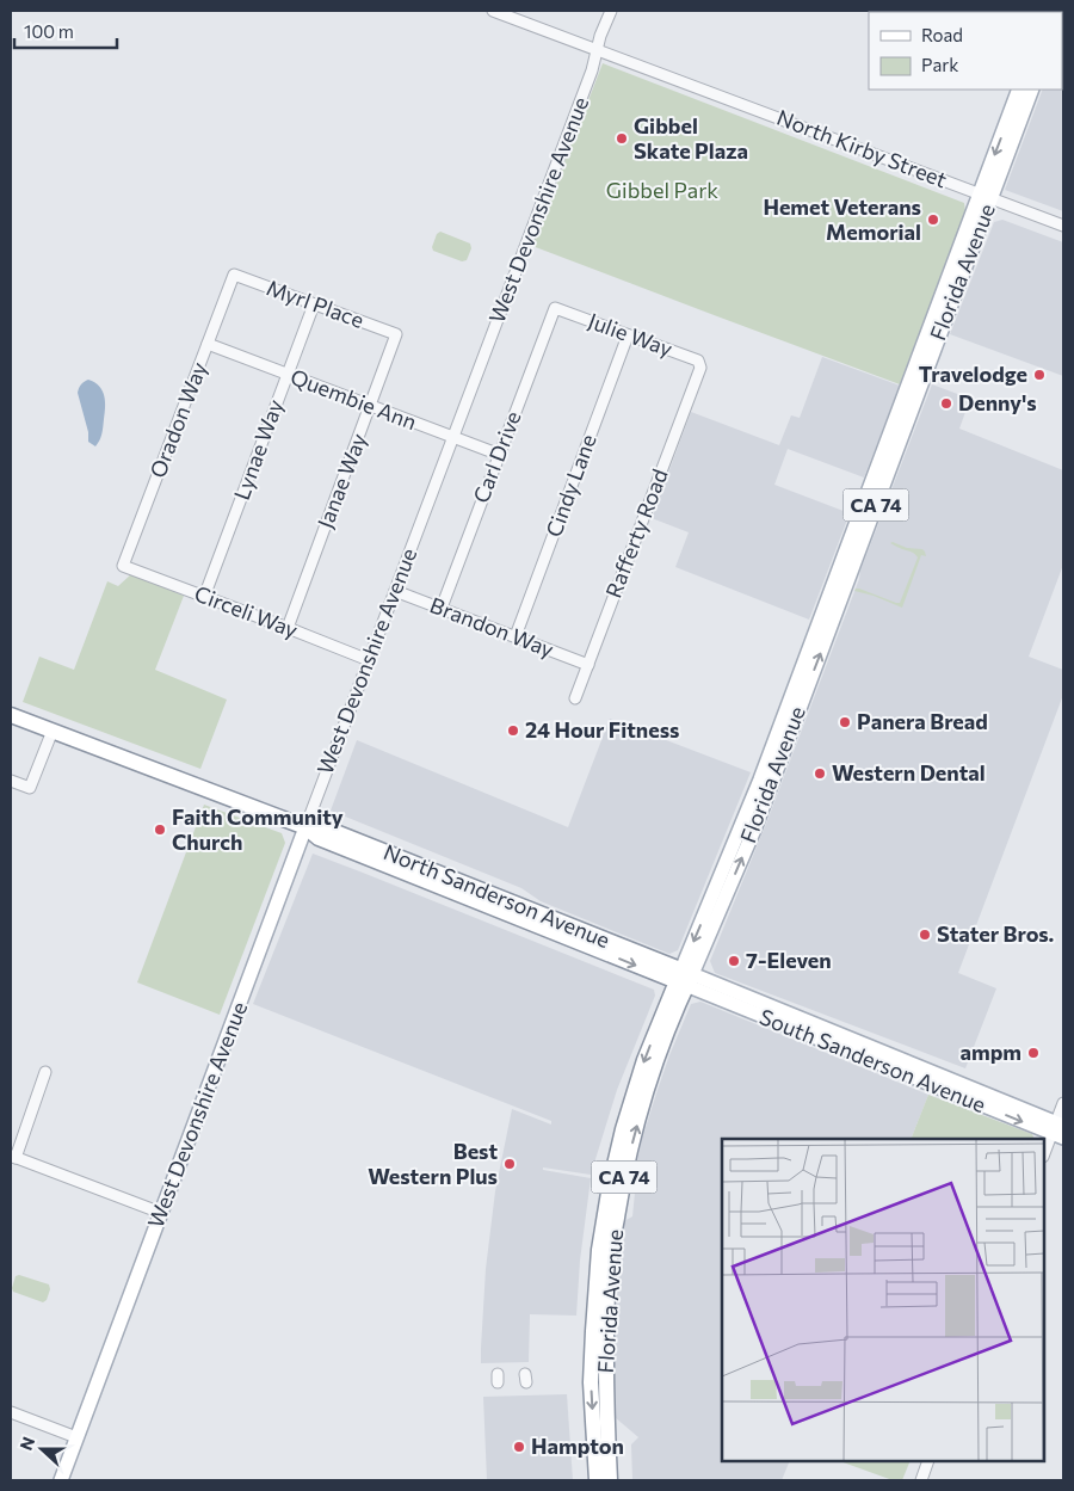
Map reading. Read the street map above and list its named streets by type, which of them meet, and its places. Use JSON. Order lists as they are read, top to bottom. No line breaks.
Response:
{"streets":{"highway":["Florida Avenue","CA 74","North Sanderson Avenue"],"main road":["West Devonshire Avenue","South Sanderson Avenue"],"street":["North Kirby Street","Myrl Place","Julie Way","Quembie Ann","Oradon Way","Lynae Way","Carl Drive","Janae Way","Cindy Lane","Rafferty Road","Circeli Way","Brandon Way"]},"crossings":[["North Kirby Street","West Devonshire Avenue"],["North Kirby Street","Florida Avenue"],["West Devonshire Avenue","Quembie Ann"],["West Devonshire Avenue","Circeli Way"],["West Devonshire Avenue","Brandon Way"],["West Devonshire Avenue","North Sanderson Avenue"],["Florida Avenue","North Sanderson Avenue"],["Florida Avenue","South Sanderson Avenue"],["Myrl Place","Oradon Way"],["Myrl Place","Lynae Way"],["Myrl Place","Janae Way"],["Julie Way","Carl Drive"],["Julie Way","Cindy Lane"],["Julie Way","Rafferty Road"],["Quembie Ann","Oradon Way"],["Quembie Ann","Lynae Way"],["Quembie Ann","Carl Drive"],["Quembie Ann","Janae Way"],["Oradon Way","Circeli Way"],["Lynae Way","Circeli Way"],["Carl Drive","Brandon Way"],["Janae Way","Circeli Way"],["Cindy Lane","Brandon Way"],["Rafferty Road","Brandon Way"],["North Sanderson Avenue","South Sanderson Avenue"]],"parks":["Gibbel Park"],"places":["Gibbel Skate Plaza","Hemet Veterans Memorial","Travelodge","Denny's","Panera Bread","24 Hour Fitness","Western Dental","Faith Community Church","Stater Bros.","7-Eleven","ampm","Best Western Plus","Hampton"],"legend":["Road","Park"],"scale_bar":"100 m","north":"left"}
